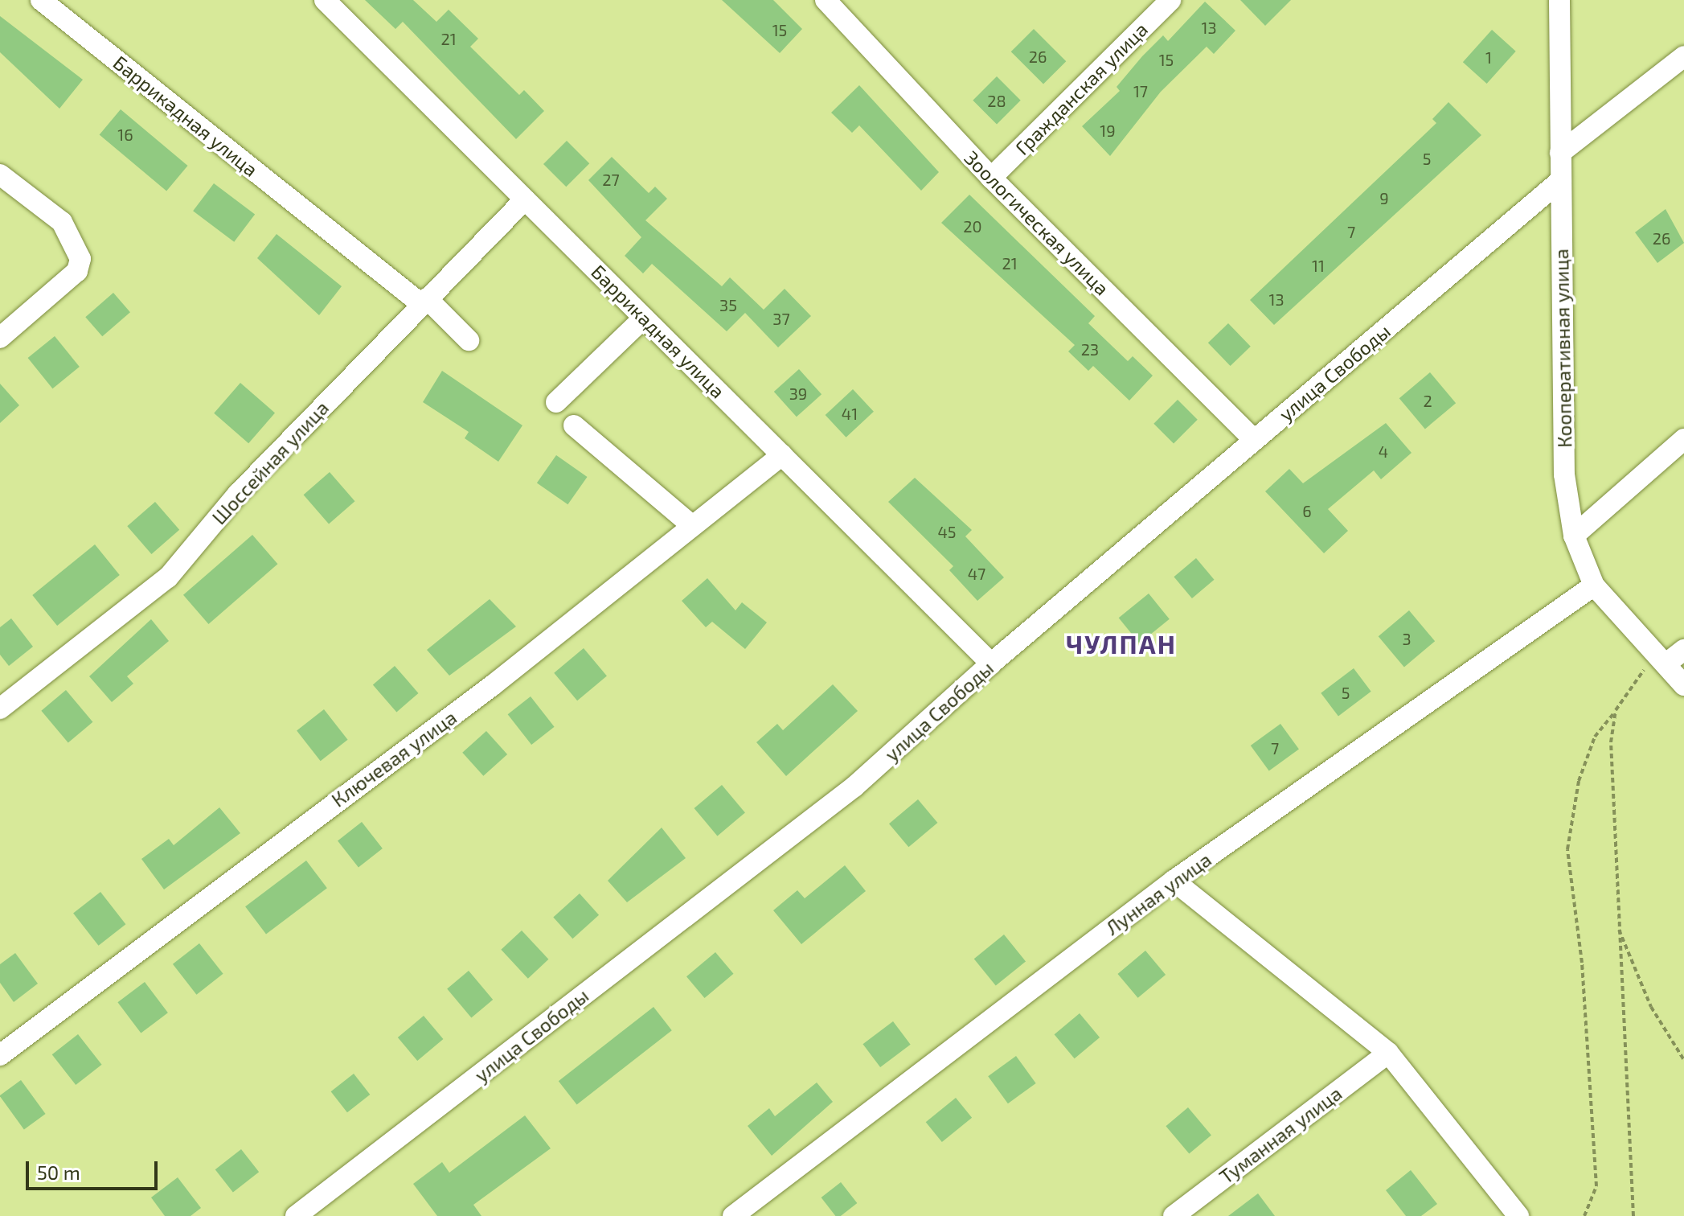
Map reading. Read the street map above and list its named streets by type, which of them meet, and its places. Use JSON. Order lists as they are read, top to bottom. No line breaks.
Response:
{"streets":{"street":["Гражданская улица","Баррикадная улица","Зоологическая улица","Кооперативная улица","улица Свободы","Шоссейная улица","Ключевая улица","Лунная улица","Туманная улица"]},"crossings":[["Гражданская улица","Зоологическая улица"],["Баррикадная улица","улица Свободы"],["Баррикадная улица","Шоссейная улица"],["Баррикадная улица","Ключевая улица"],["Зоологическая улица","улица Свободы"],["Кооперативная улица","улица Свободы"],["Кооперативная улица","Лунная улица"]],"districts":["ЧУЛПАН"],"house_numbers":["13","15","21","26","1","15","17","28","19","16","5","27","9","20","7","26","21","11","13","35","37","23","39","2","41","4","6","45","47","3","5","7"],"scale_bar":"50 m"}
